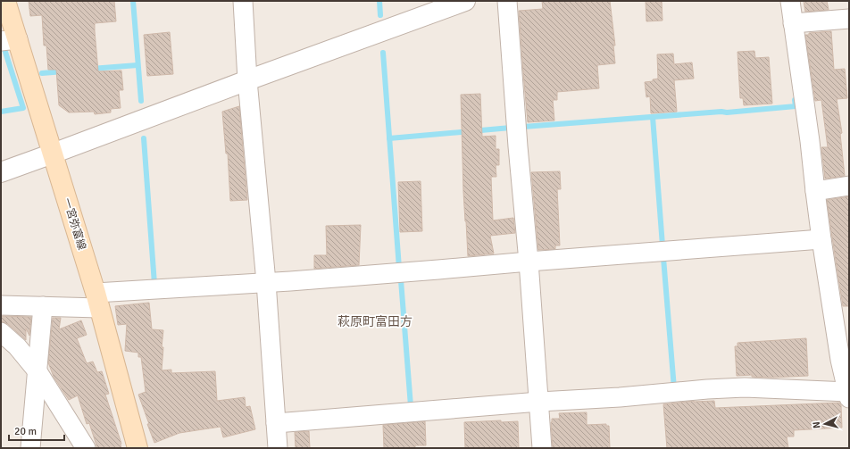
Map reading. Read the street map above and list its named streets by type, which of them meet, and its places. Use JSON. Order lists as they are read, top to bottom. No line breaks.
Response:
{"streets":{"main road":["一宮弥富線"]},"districts":["萩原町富田方"],"scale_bar":"20 m","north":"left"}
